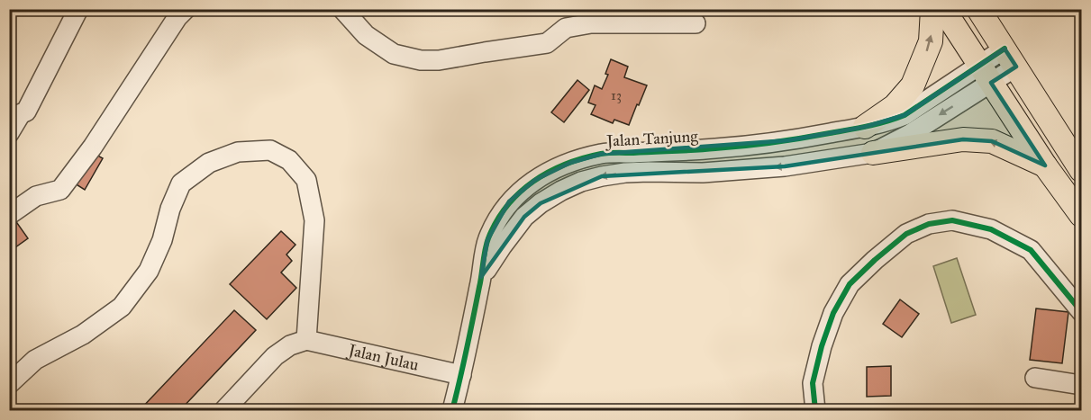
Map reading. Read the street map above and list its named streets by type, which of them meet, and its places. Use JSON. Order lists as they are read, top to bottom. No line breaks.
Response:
{"streets":{"street":["Jalan Tanjung","Jalan Julau"]},"crossings":[["Jalan Tanjung","Jalan Julau"]],"house_numbers":["13"]}
